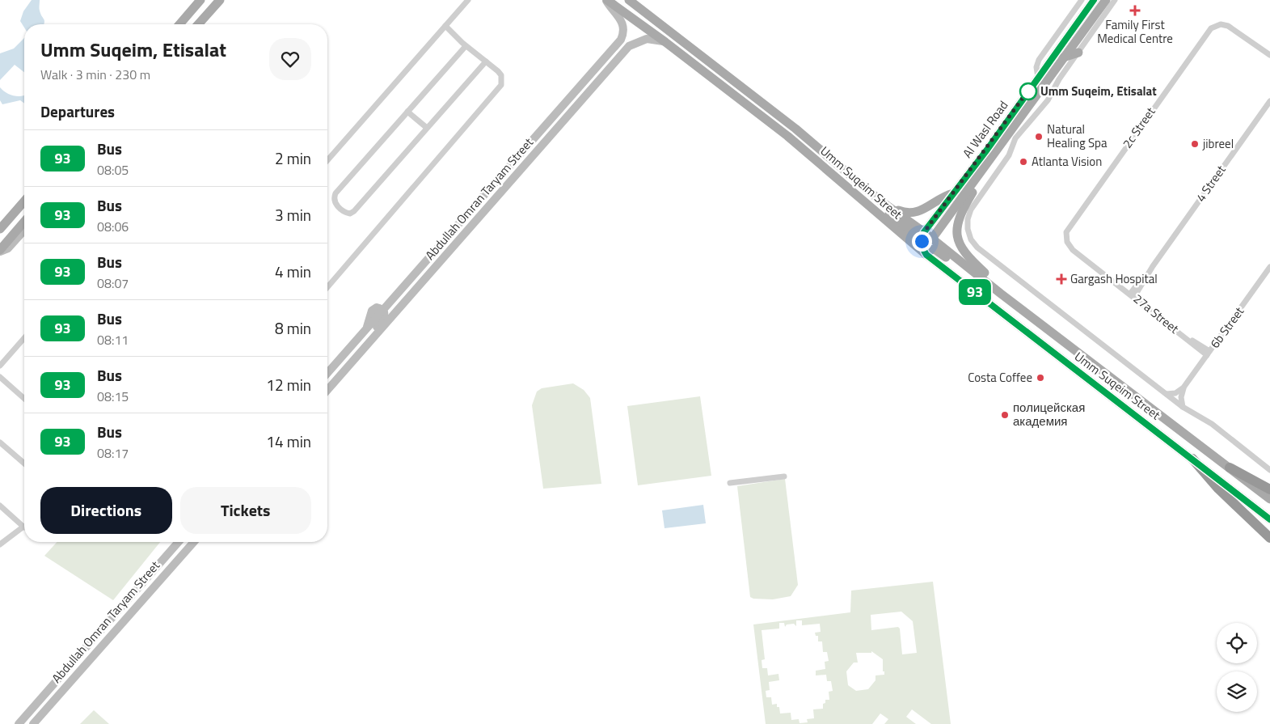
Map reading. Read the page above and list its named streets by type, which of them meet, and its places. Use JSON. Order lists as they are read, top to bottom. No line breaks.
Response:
{"streets":{"main road":["Al Wasl Road","Umm Suqeim Street"],"street":["2c Street","4 Street","Abdullah Omran Taryam Street","27a Street","6b Street"]},"crossings":[["2c Street","27a Street"],["Al Wasl Road","Umm Suqeim Street"],["Umm Suqeim Street","Abdullah Omran Taryam Street"],["4 Street","27a Street"],["27a Street","6b Street"]],"places":{"health":["Family First Medical Centre","Gargash Hospital"],"other":["Umm Suqeim, Etisalat","Natural Healing Spa","jibreel","Atlanta Vision","Costa Coffee","полицейская академия"]},"lines":["bus line 93"],"page":{"on_map":"93","heading":[["Umm Suqeim, Etisalat","Walk · 3 min · 230 m"],"Departures"],"list":[{"mark":"93","name":"Bus","note":"08:05","value":"2 min"},{"mark":"93","name":"Bus","note":"08:06","value":"3 min"},{"mark":"93","name":"Bus","note":"08:07","value":"4 min"},{"mark":"93","name":"Bus","note":"08:11","value":"8 min"},{"mark":"93","name":"Bus","note":"08:15","value":"12 min"},{"mark":"93","name":"Bus","note":"08:17","value":"14 min"}],"buttons":["Directions","Tickets"]}}
